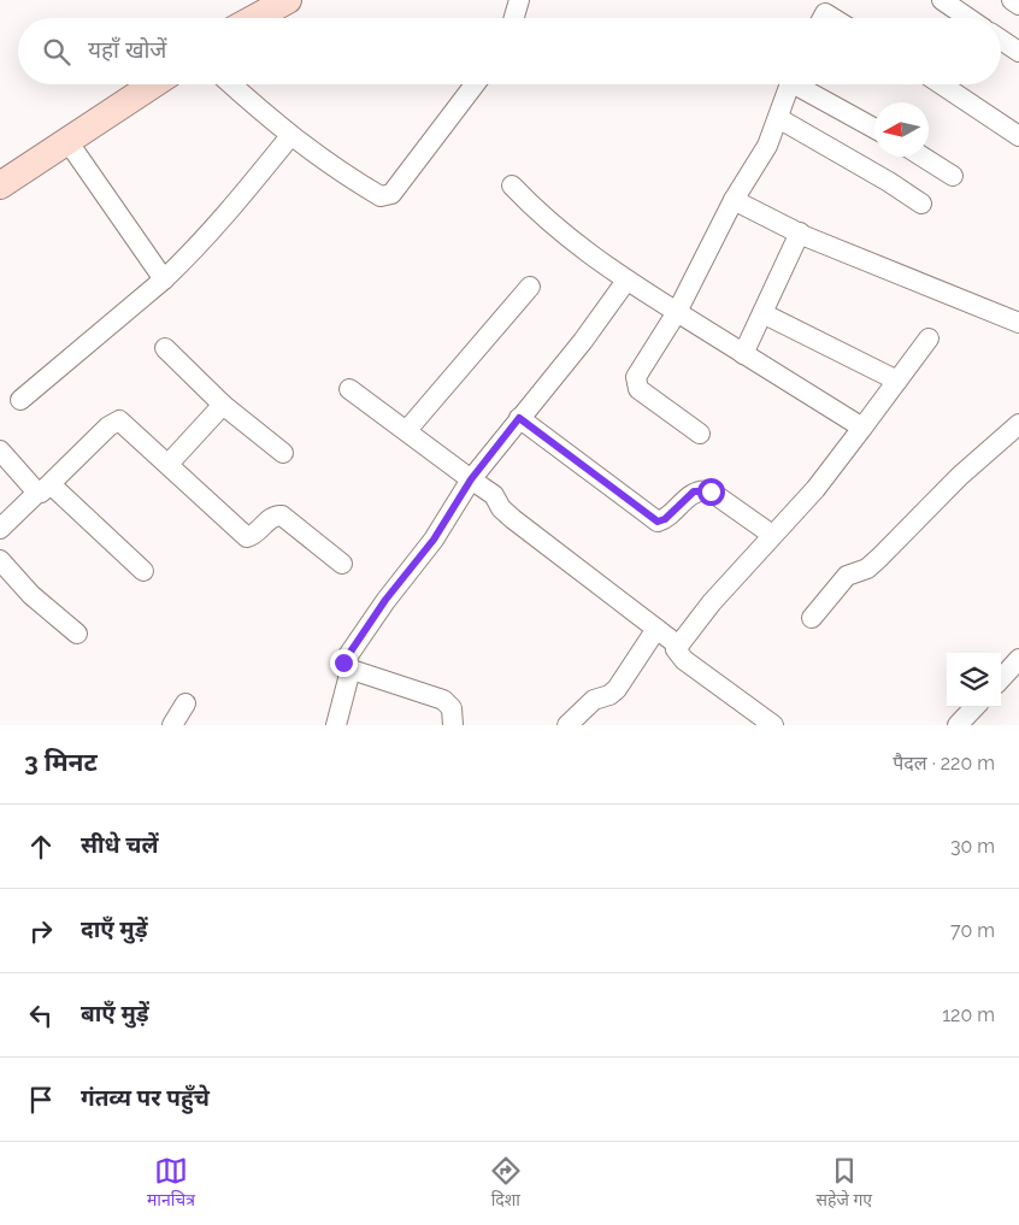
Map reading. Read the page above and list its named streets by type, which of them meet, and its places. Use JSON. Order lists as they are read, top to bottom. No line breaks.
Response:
{"north":"left","page":{"search":"यहाँ खोजें","heading":["3 मिनट","पैदल · 220 m"],"list":[["सीधे चलें","30 m"],["दाएँ मुड़ें","70 m"],["बाएँ मुड़ें","120 m"],"गंतव्य पर पहुँचे"],"nav":["मानचित्र","दिशा","सहेजे गए"]}}
